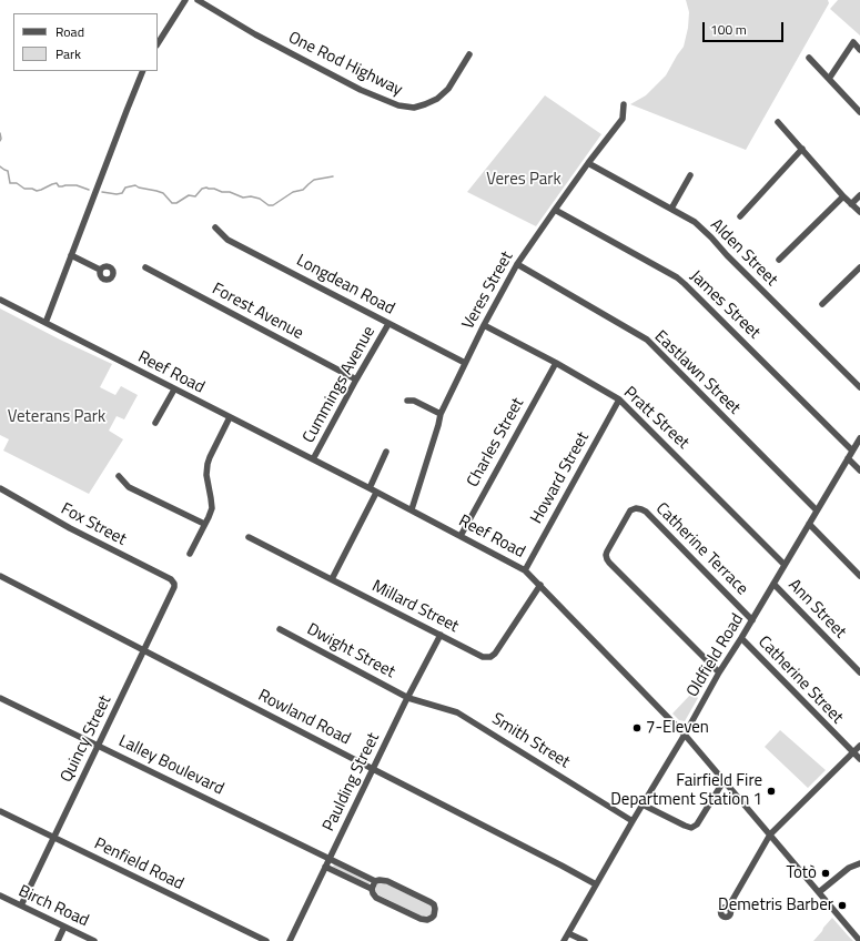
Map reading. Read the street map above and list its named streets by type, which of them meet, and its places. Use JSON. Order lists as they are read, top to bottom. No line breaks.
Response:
{"streets":{"street":["One Rod Highway","Alden Street","Longdean Road","Veres Street","James Street","Forest Avenue","Reef Road","Eastlawn Street","Cummings Avenue","Pratt Street","Charles Street","Howard Street","Fox Street","Catherine Terrace","Millard Street","Ann Street","Dwight Street","Oldfield Road","Catherine Street","Rowland Road","Quincy Street","Smith Street","Lalley Boulevard","Paulding Street","Penfield Road","Birch Road"]},"crossings":[["Alden Street","Veres Street"],["Longdean Road","Veres Street"],["Longdean Road","Cummings Avenue"],["Veres Street","James Street"],["Veres Street","Reef Road"],["Veres Street","Eastlawn Street"],["Veres Street","Pratt Street"],["James Street","Oldfield Road"],["Forest Avenue","Cummings Avenue"],["Reef Road","Cummings Avenue"],["Reef Road","Charles Street"],["Reef Road","Howard Street"],["Reef Road","Millard Street"],["Reef Road","Oldfield Road"],["Eastlawn Street","Oldfield Road"],["Pratt Street","Charles Street"],["Pratt Street","Howard Street"],["Pratt Street","Oldfield Road"],["Fox Street","Quincy Street"],["Catherine Terrace","Oldfield Road"],["Millard Street","Paulding Street"],["Ann Street","Oldfield Road"],["Dwight Street","Smith Street"],["Dwight Street","Paulding Street"],["Oldfield Road","Catherine Street"],["Oldfield Road","Rowland Road"],["Oldfield Road","Smith Street"],["Rowland Road","Quincy Street"],["Rowland Road","Paulding Street"],["Quincy Street","Lalley Boulevard"],["Quincy Street","Penfield Road"],["Quincy Street","Birch Road"],["Smith Street","Paulding Street"],["Lalley Boulevard","Paulding Street"]],"parks":["Veres Park","Veterans Park"],"places":["7-Eleven","Fairfield Fire Department Station 1","Totò","Demetris Barber"],"legend":["Road","Park"],"scale_bar":"100 m"}
